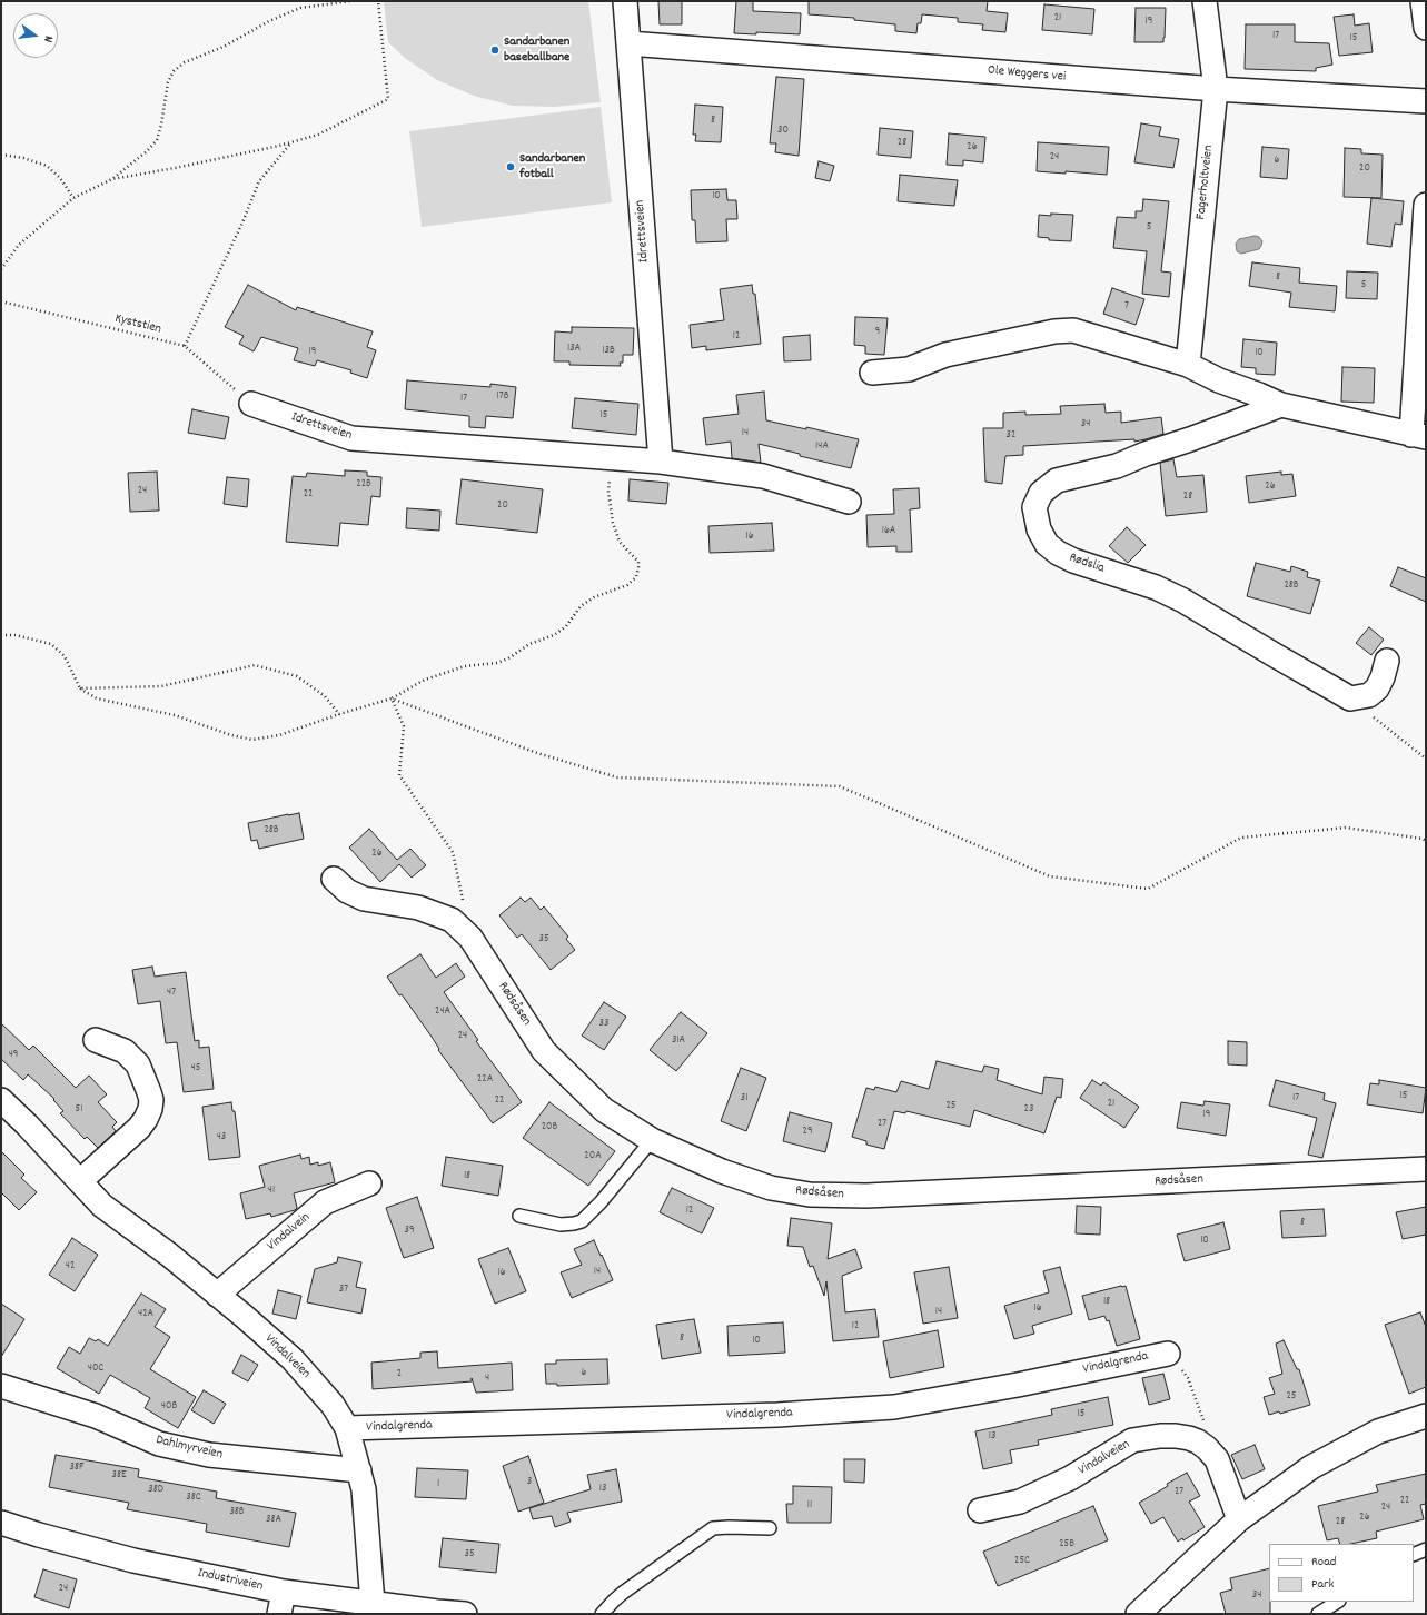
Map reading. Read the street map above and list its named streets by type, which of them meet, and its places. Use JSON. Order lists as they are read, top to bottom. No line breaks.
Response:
{"streets":{"street":["Ole Weggers vei","Fagerholtveien","Idrettsveien","Rødslia","Rødsåsen","Vindalvein","Vindalveien","Vindalgrenda","Dahlmyrveien","Industriveien"],"path":["Kyststien"]},"crossings":[["Ole Weggers vei","Fagerholtveien"],["Ole Weggers vei","Idrettsveien"],["Idrettsveien","Kyststien"],["Vindalvein","Vindalveien"],["Vindalveien","Vindalgrenda"],["Vindalveien","Dahlmyrveien"],["Vindalveien","Industriveien"]],"places":["Sandarbanen baseballbane","Sandarbanen fotball"],"house_numbers":["21","19","17","15","8","30","28","26","24","6","20","10","5","8","5","7","9","12","13A","13B","19","10","17B","17","15","34","14","32","14A","22B","26","24","22","28","20","16A","16","28B","28B","26","35","47","24A","33","24","31A","49","45","22A","15","31","17","22","21","25","51","23","19","27","20B","29","43","20A","18","41","12","8","39","10","42","14","16","37","18","16","14","42A","12","8","10","40C","6","2","4","25","40B","15","13","38F","38E","3","1","13","38D","27","38C","22","11","24","38B","26","38A","28","25B","35","25C","24","34"],"legend":["Road","Park"],"north":"right"}
